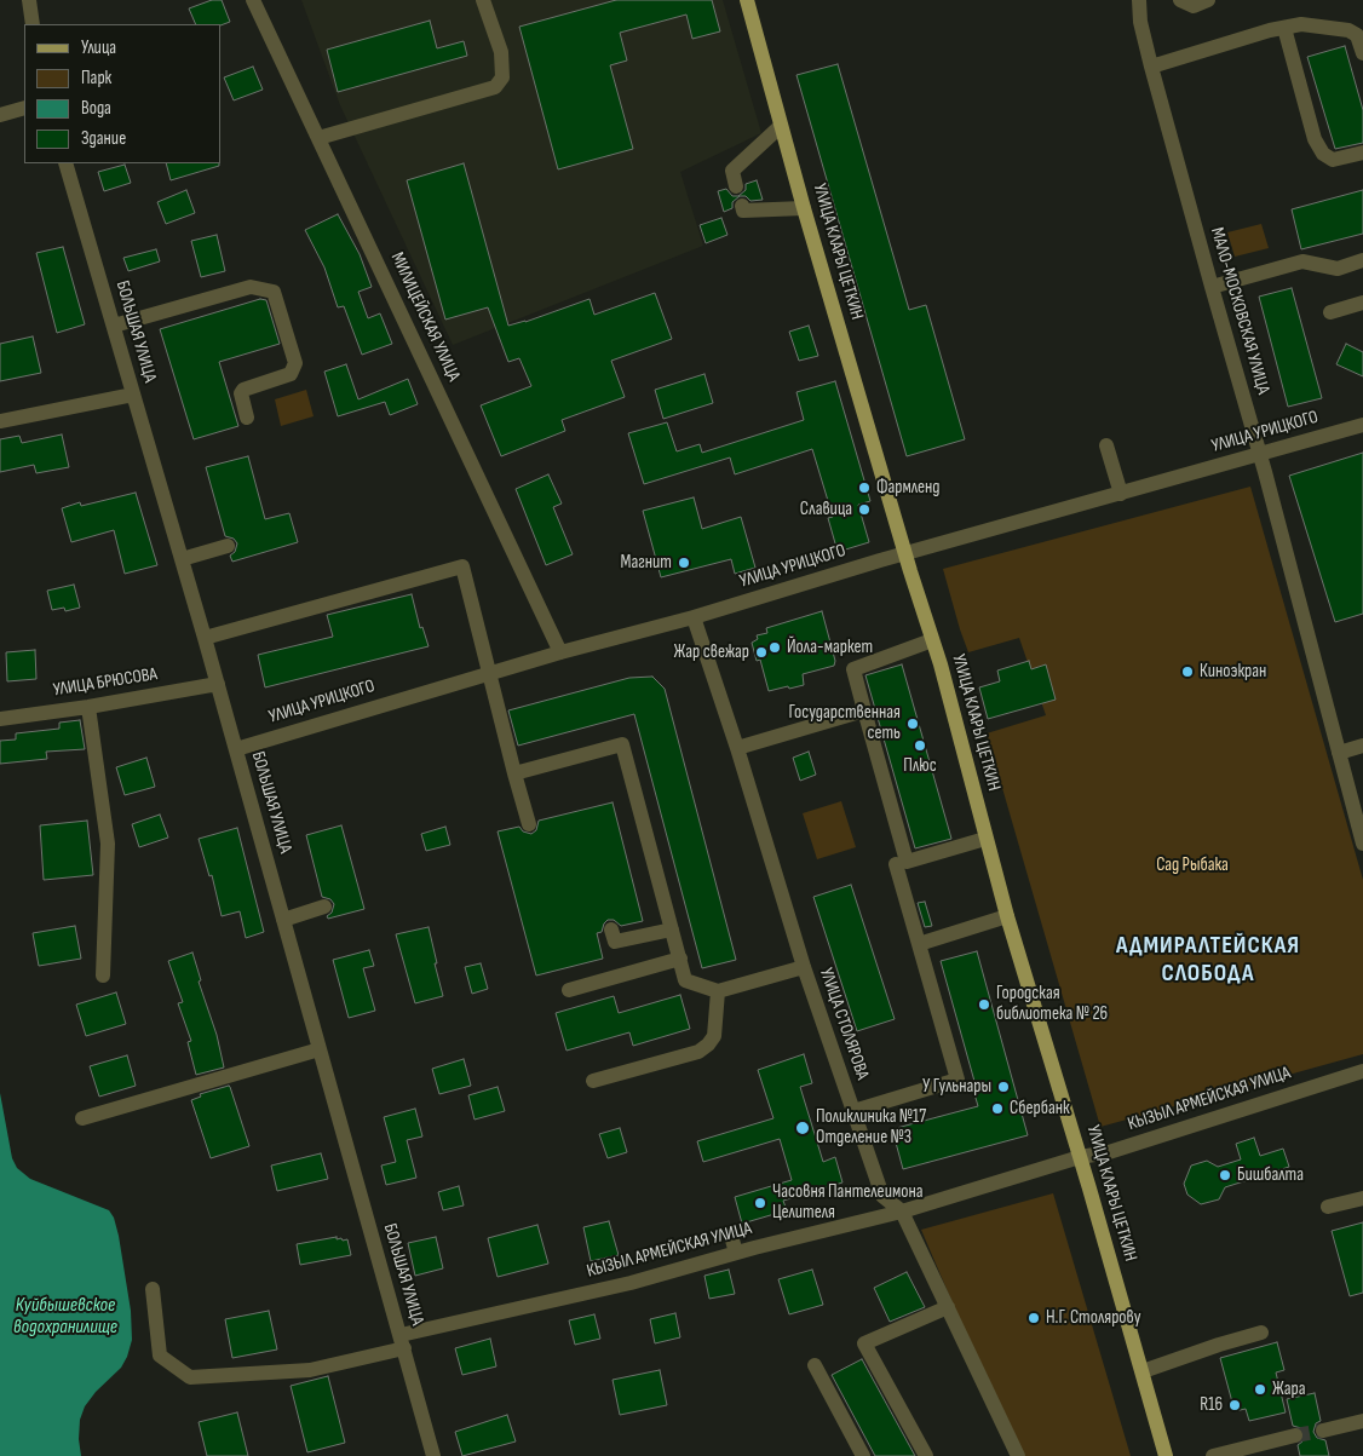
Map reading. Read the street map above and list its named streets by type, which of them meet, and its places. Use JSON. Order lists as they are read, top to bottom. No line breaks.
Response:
{"streets":{"main road":["УЛИЦА КЛАРЫ ЦЕТКИН"],"street":["МАЛО-МОСКОВСКАЯ УЛИЦА","МИЛИЦЕЙСКАЯ УЛИЦА","БОЛЬШАЯ УЛИЦА","УЛИЦА УРИЦКОГО","УЛИЦА БРЮСОВА","УЛИЦА СТОЛЯРОВА","КЫЗЫЛ АРМЕЙСКАЯ УЛИЦА"]},"crossings":[["УЛИЦА КЛАРЫ ЦЕТКИН","УЛИЦА УРИЦКОГО"],["УЛИЦА КЛАРЫ ЦЕТКИН","КЫЗЫЛ АРМЕЙСКАЯ УЛИЦА"],["МАЛО-МОСКОВСКАЯ УЛИЦА","УЛИЦА УРИЦКОГО"],["МИЛИЦЕЙСКАЯ УЛИЦА","УЛИЦА УРИЦКОГО"],["БОЛЬШАЯ УЛИЦА","УЛИЦА УРИЦКОГО"],["БОЛЬШАЯ УЛИЦА","УЛИЦА БРЮСОВА"],["БОЛЬШАЯ УЛИЦА","КЫЗЫЛ АРМЕЙСКАЯ УЛИЦА"],["УЛИЦА УРИЦКОГО","УЛИЦА СТОЛЯРОВА"],["УЛИЦА СТОЛЯРОВА","КЫЗЫЛ АРМЕЙСКАЯ УЛИЦА"]],"districts":["АДМИРАЛТЕЙСКАЯ СЛОБОДА"],"water":["Куйбышевское водохранилище"],"parks":["Сад Рыбака"],"places":["Фармленд","Славица","Магнит","Йола-маркет","Жар свежар","Киноэкран","Государственная сеть","Плюс","Городская библиотека № 26","У Гульнары","Сбербанк","Поликлиника №17 Отделение №3","Бишбалта","Часовня Пантелеимона Целителя","Н.Г. Столярову","Жара","R16"],"legend":["Улица","Парк","Вода","Здание"]}
